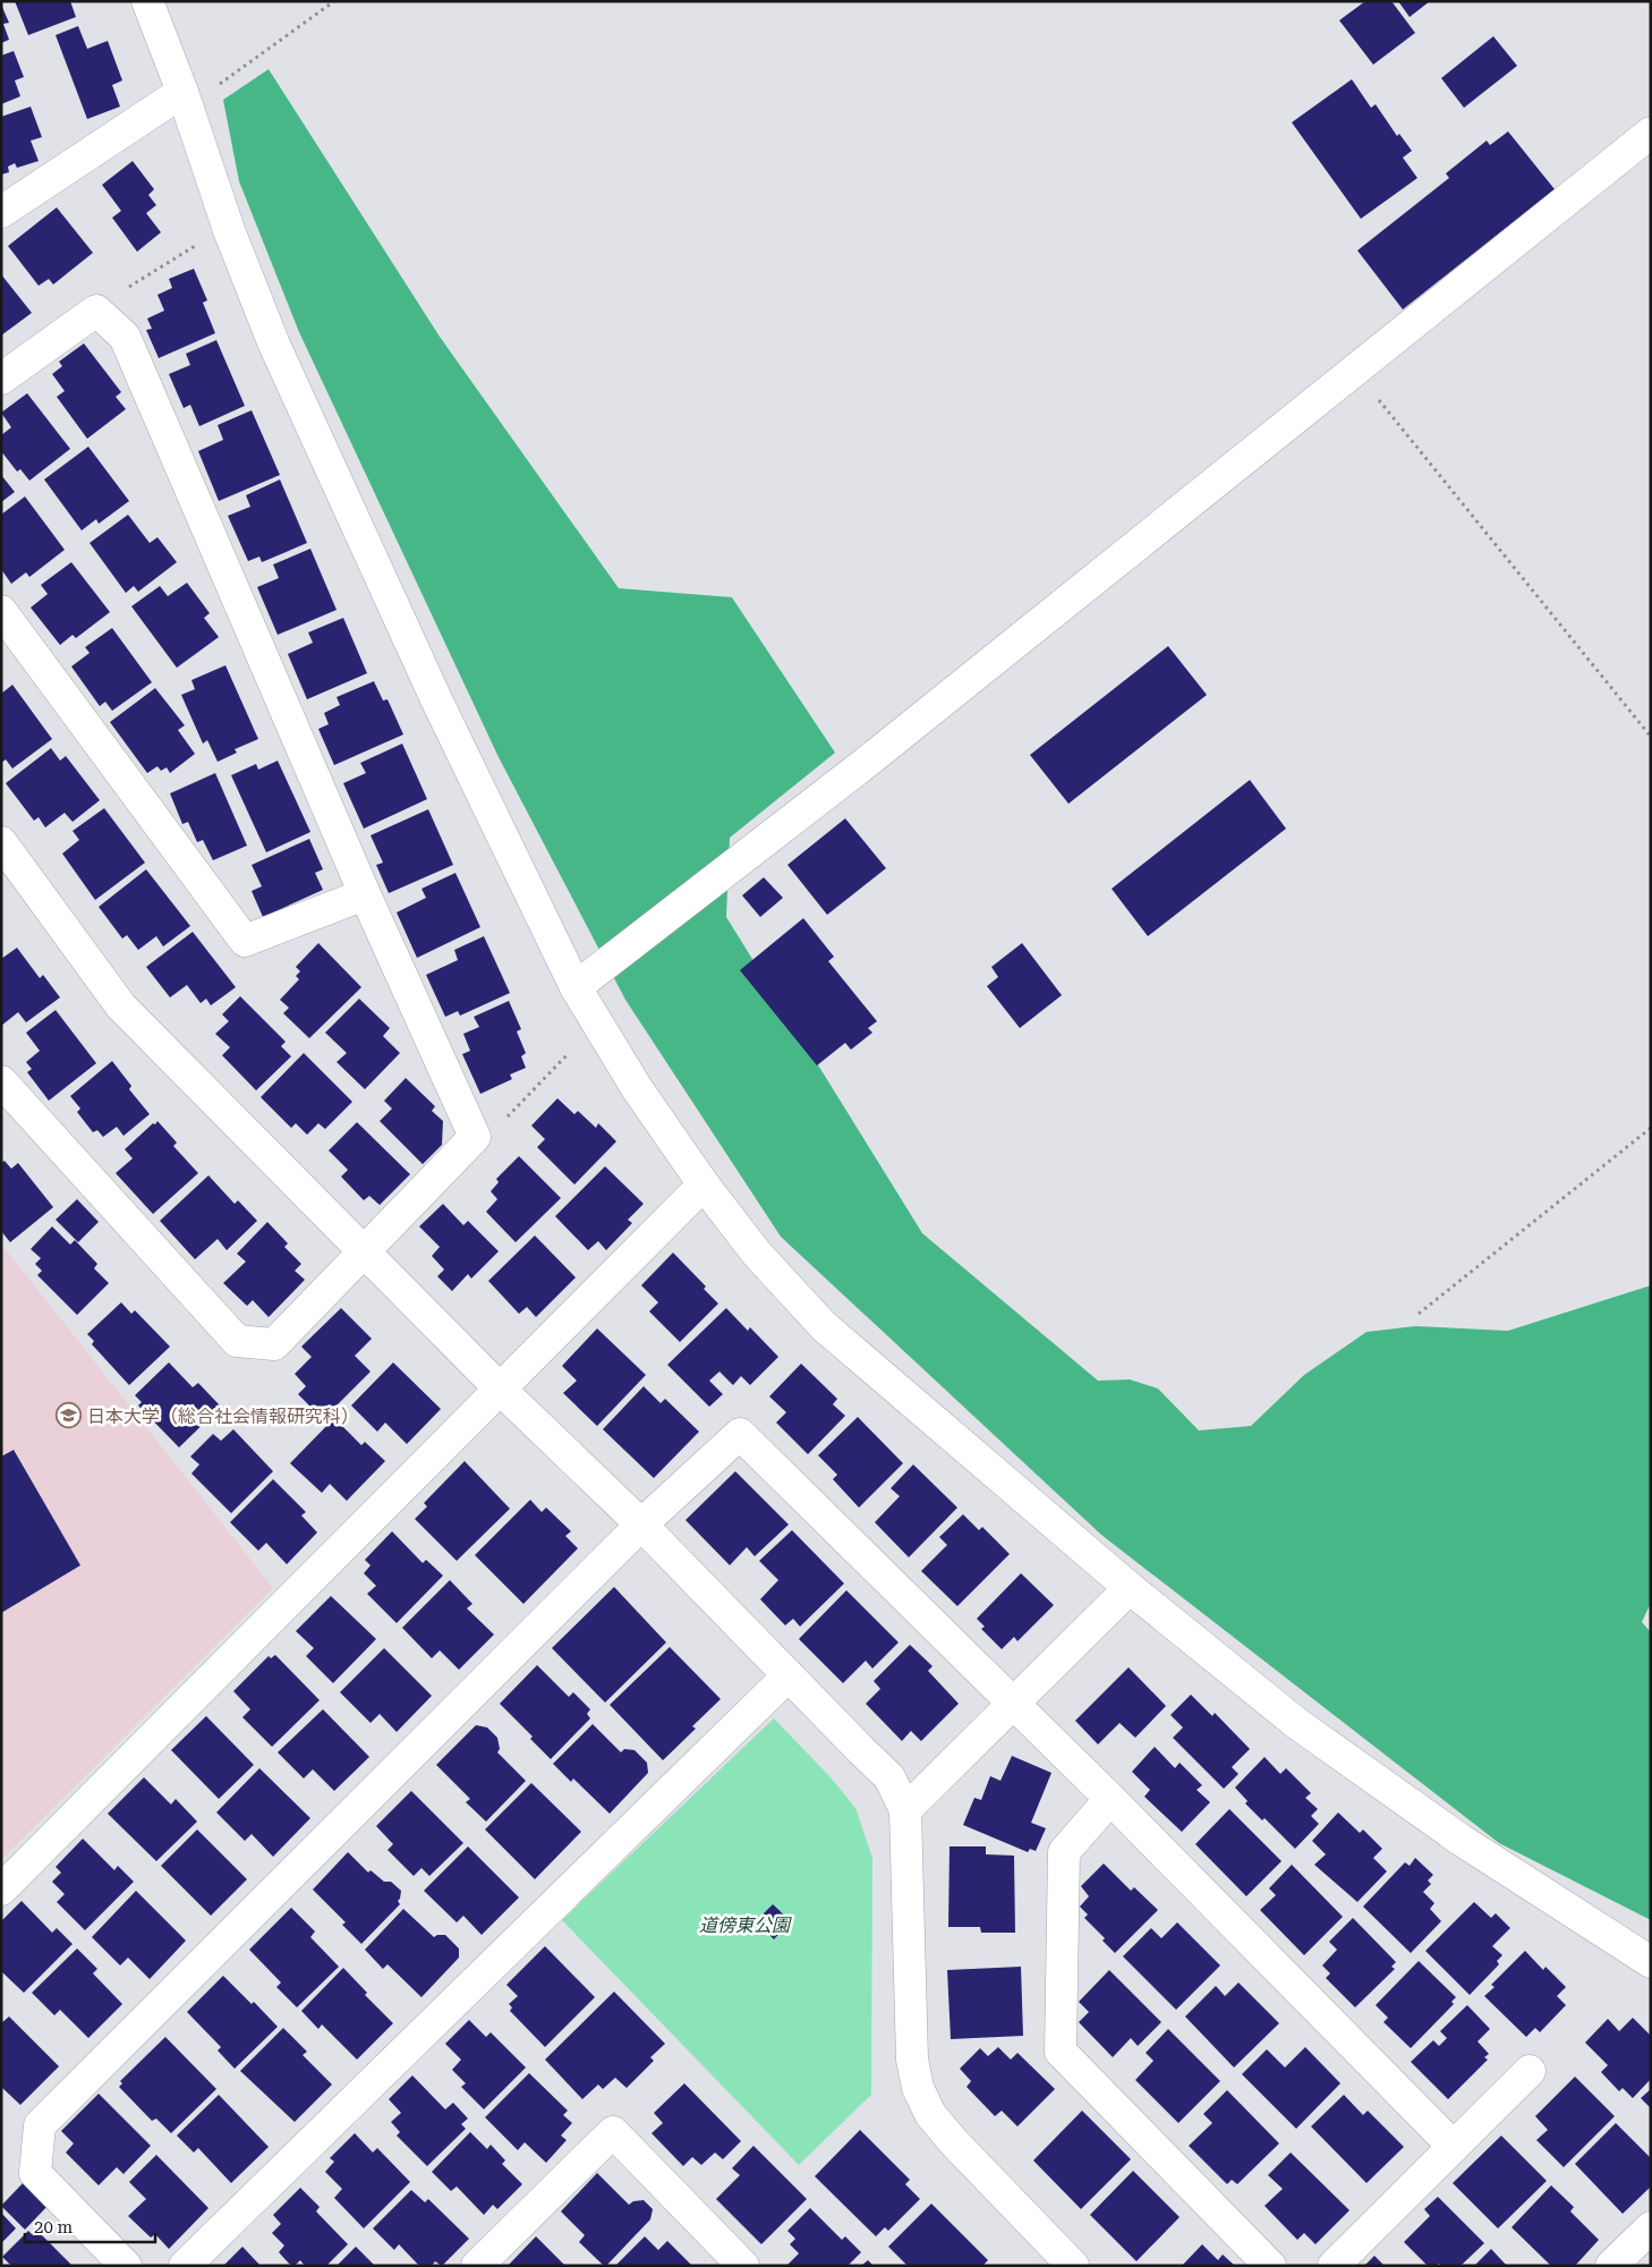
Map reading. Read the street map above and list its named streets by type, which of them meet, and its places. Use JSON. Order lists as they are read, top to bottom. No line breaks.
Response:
{"parks":["道傍東公園"],"places":{"school or university":["日本大学（総合社会情報研究科）"]},"scale_bar":"20 m"}
